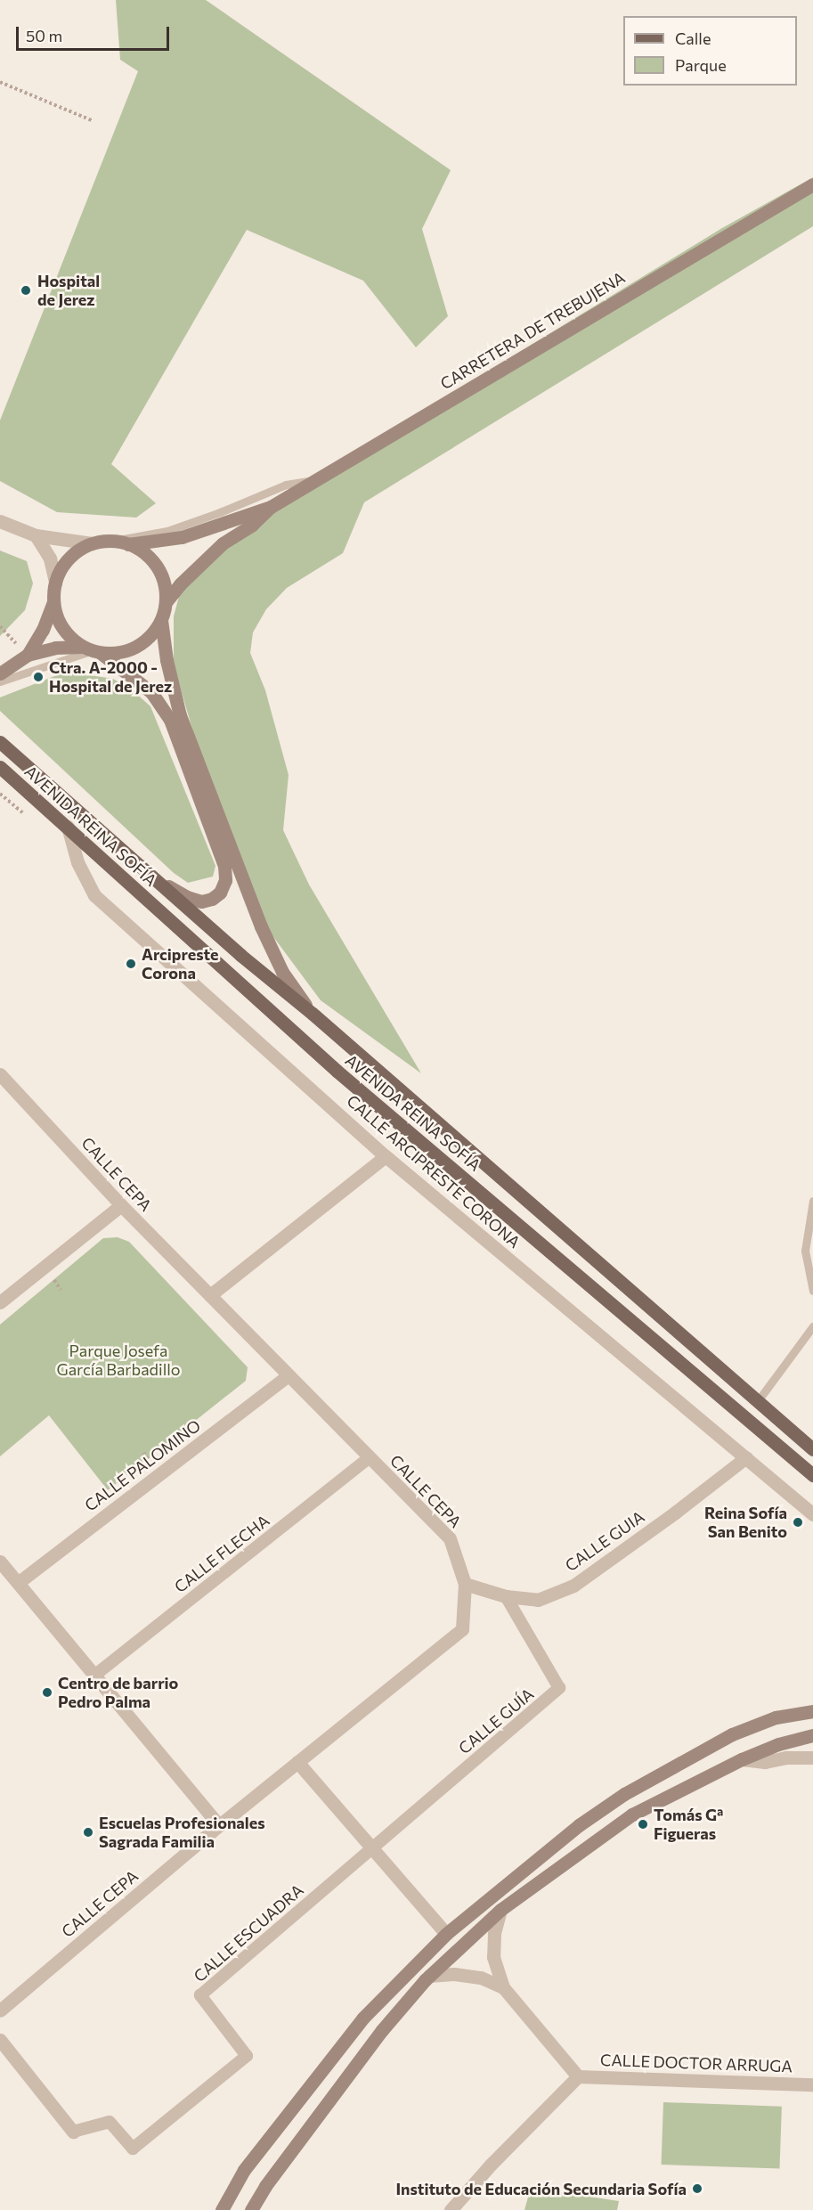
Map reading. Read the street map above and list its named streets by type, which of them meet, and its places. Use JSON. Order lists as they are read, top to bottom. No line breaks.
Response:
{"streets":{"main road":["CARRETERA DE TREBUJENA","AVENIDA REINA SOFÍA"],"street":["CALLE ARCIPRESTE CORONA","CALLE CEPA","CALLE PALOMINO","CALLE GUIA","CALLE FLECHA","CALLE GUÍA","CALLE ESCUADRA","CALLE DOCTOR ARRUGA"]},"crossings":[["AVENIDA REINA SOFÍA","CALLE ARCIPRESTE CORONA"],["CALLE ARCIPRESTE CORONA","CALLE GUIA"],["CALLE CEPA","CALLE PALOMINO"],["CALLE CEPA","CALLE GUIA"],["CALLE CEPA","CALLE FLECHA"],["CALLE GUIA","CALLE GUÍA"],["CALLE GUÍA","CALLE ESCUADRA"]],"parks":["Parque Josefa García Barbadillo"],"places":["Hospital de Jerez","Ctra. A-2000 - Hospital de Jerez","Arcipreste Corona","Reina Sofía San Benito","Centro de barrio Pedro Palma","Tomás Gª Figueras","Escuelas Profesionales Sagrada Familia","Instituto de Educación Secundaria Sofía"],"legend":["Calle","Parque"],"scale_bar":"50 m"}
